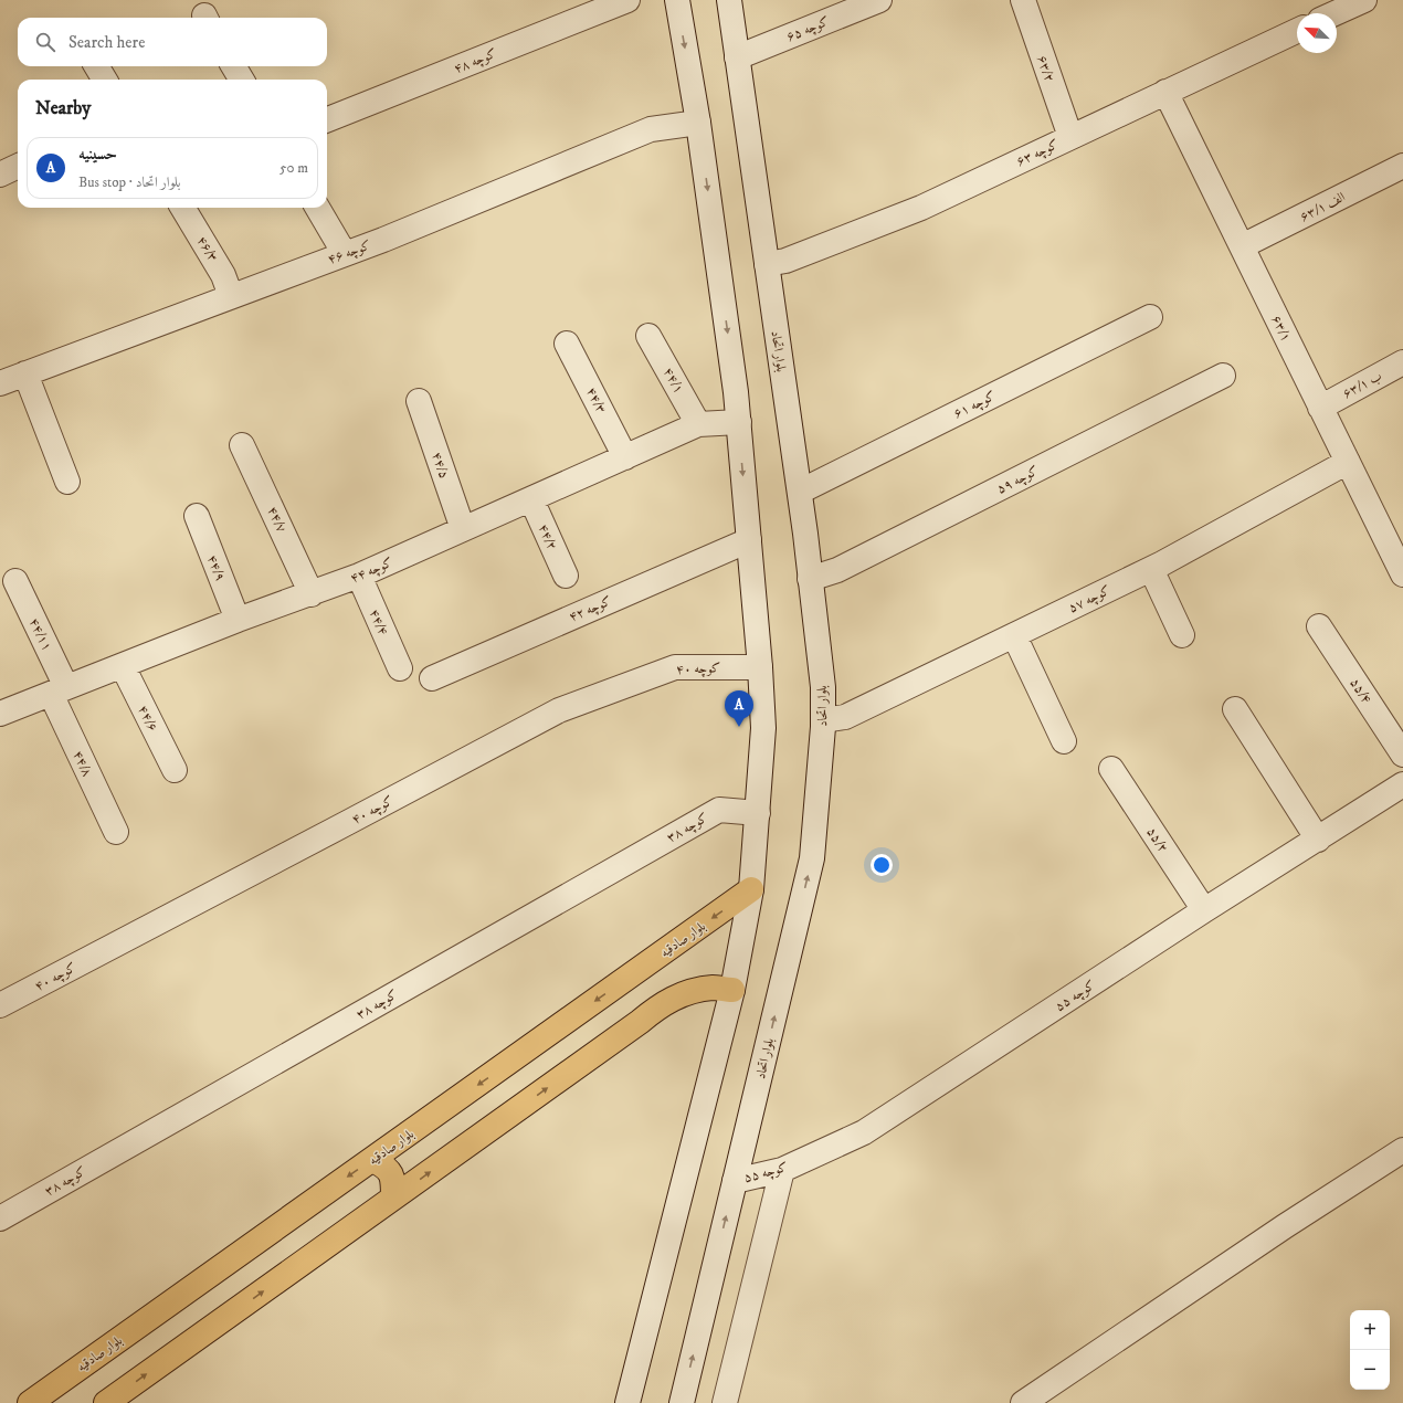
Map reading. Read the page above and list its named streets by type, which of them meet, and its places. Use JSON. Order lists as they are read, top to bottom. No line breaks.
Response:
{"streets":{"main road":["بلوار صادقیه"],"street":["کوچه ۶۵","کوچه ۴۸","۶۳/۲","کوچه ۶۳","۶۳/۱ الف","۴۶/۳","کوچه ۴۶","۶۳/۱","بلوار اتحاد","۴۴/۱","۶۳/۱ ب","۴۴/۳","کوچه ۶۱","۴۴/۵","کوچه ۵۹","۴۴/۷","۴۴/۲","۴۴/۹","کوچه ۴۴","کوچه ۵۷","کوچه ۴۲","۴۴/۴","۴۴/۱۱","کوچه ۴۰","۵۵/۴","۴۴/۶","۴۴/۸","کوچه ۳۸","۵۵/۲","کوچه ۵۵"]},"crossings":[["کوچه ۶۵","بلوار اتحاد"],["۶۳/۲","کوچه ۶۳"],["کوچه ۶۳","۶۳/۱"],["کوچه ۶۳","بلوار اتحاد"],["۶۳/۱ الف","۶۳/۱"],["۴۶/۳","کوچه ۴۶"],["۶۳/۱","۶۳/۱ ب"],["۶۳/۱","کوچه ۵۷"],["بلوار اتحاد","کوچه ۶۱"],["بلوار اتحاد","کوچه ۵۹"],["بلوار اتحاد","کوچه ۵۷"],["بلوار اتحاد","کوچه ۵۵"],["۴۴/۱","کوچه ۴۴"],["۴۴/۳","کوچه ۴۴"],["۴۴/۵","کوچه ۴۴"],["۴۴/۷","کوچه ۴۴"],["۴۴/۲","کوچه ۴۴"],["۴۴/۹","کوچه ۴۴"],["کوچه ۴۴","۴۴/۴"],["کوچه ۴۴","۴۴/۱۱"],["کوچه ۴۴","۴۴/۶"],["کوچه ۴۴","۴۴/۸"],["۴۴/۱۱","۴۴/۸"],["۵۵/۲","کوچه ۵۵"]],"north":"top left","page":{"search":"Search here","heading":"Nearby","list":[{"mark":"A","name":"حسینیه","note":"Bus stop · بلوار اتحاد","value":"50 m"}],"pins":"A","map_buttons":["+","−"]}}
